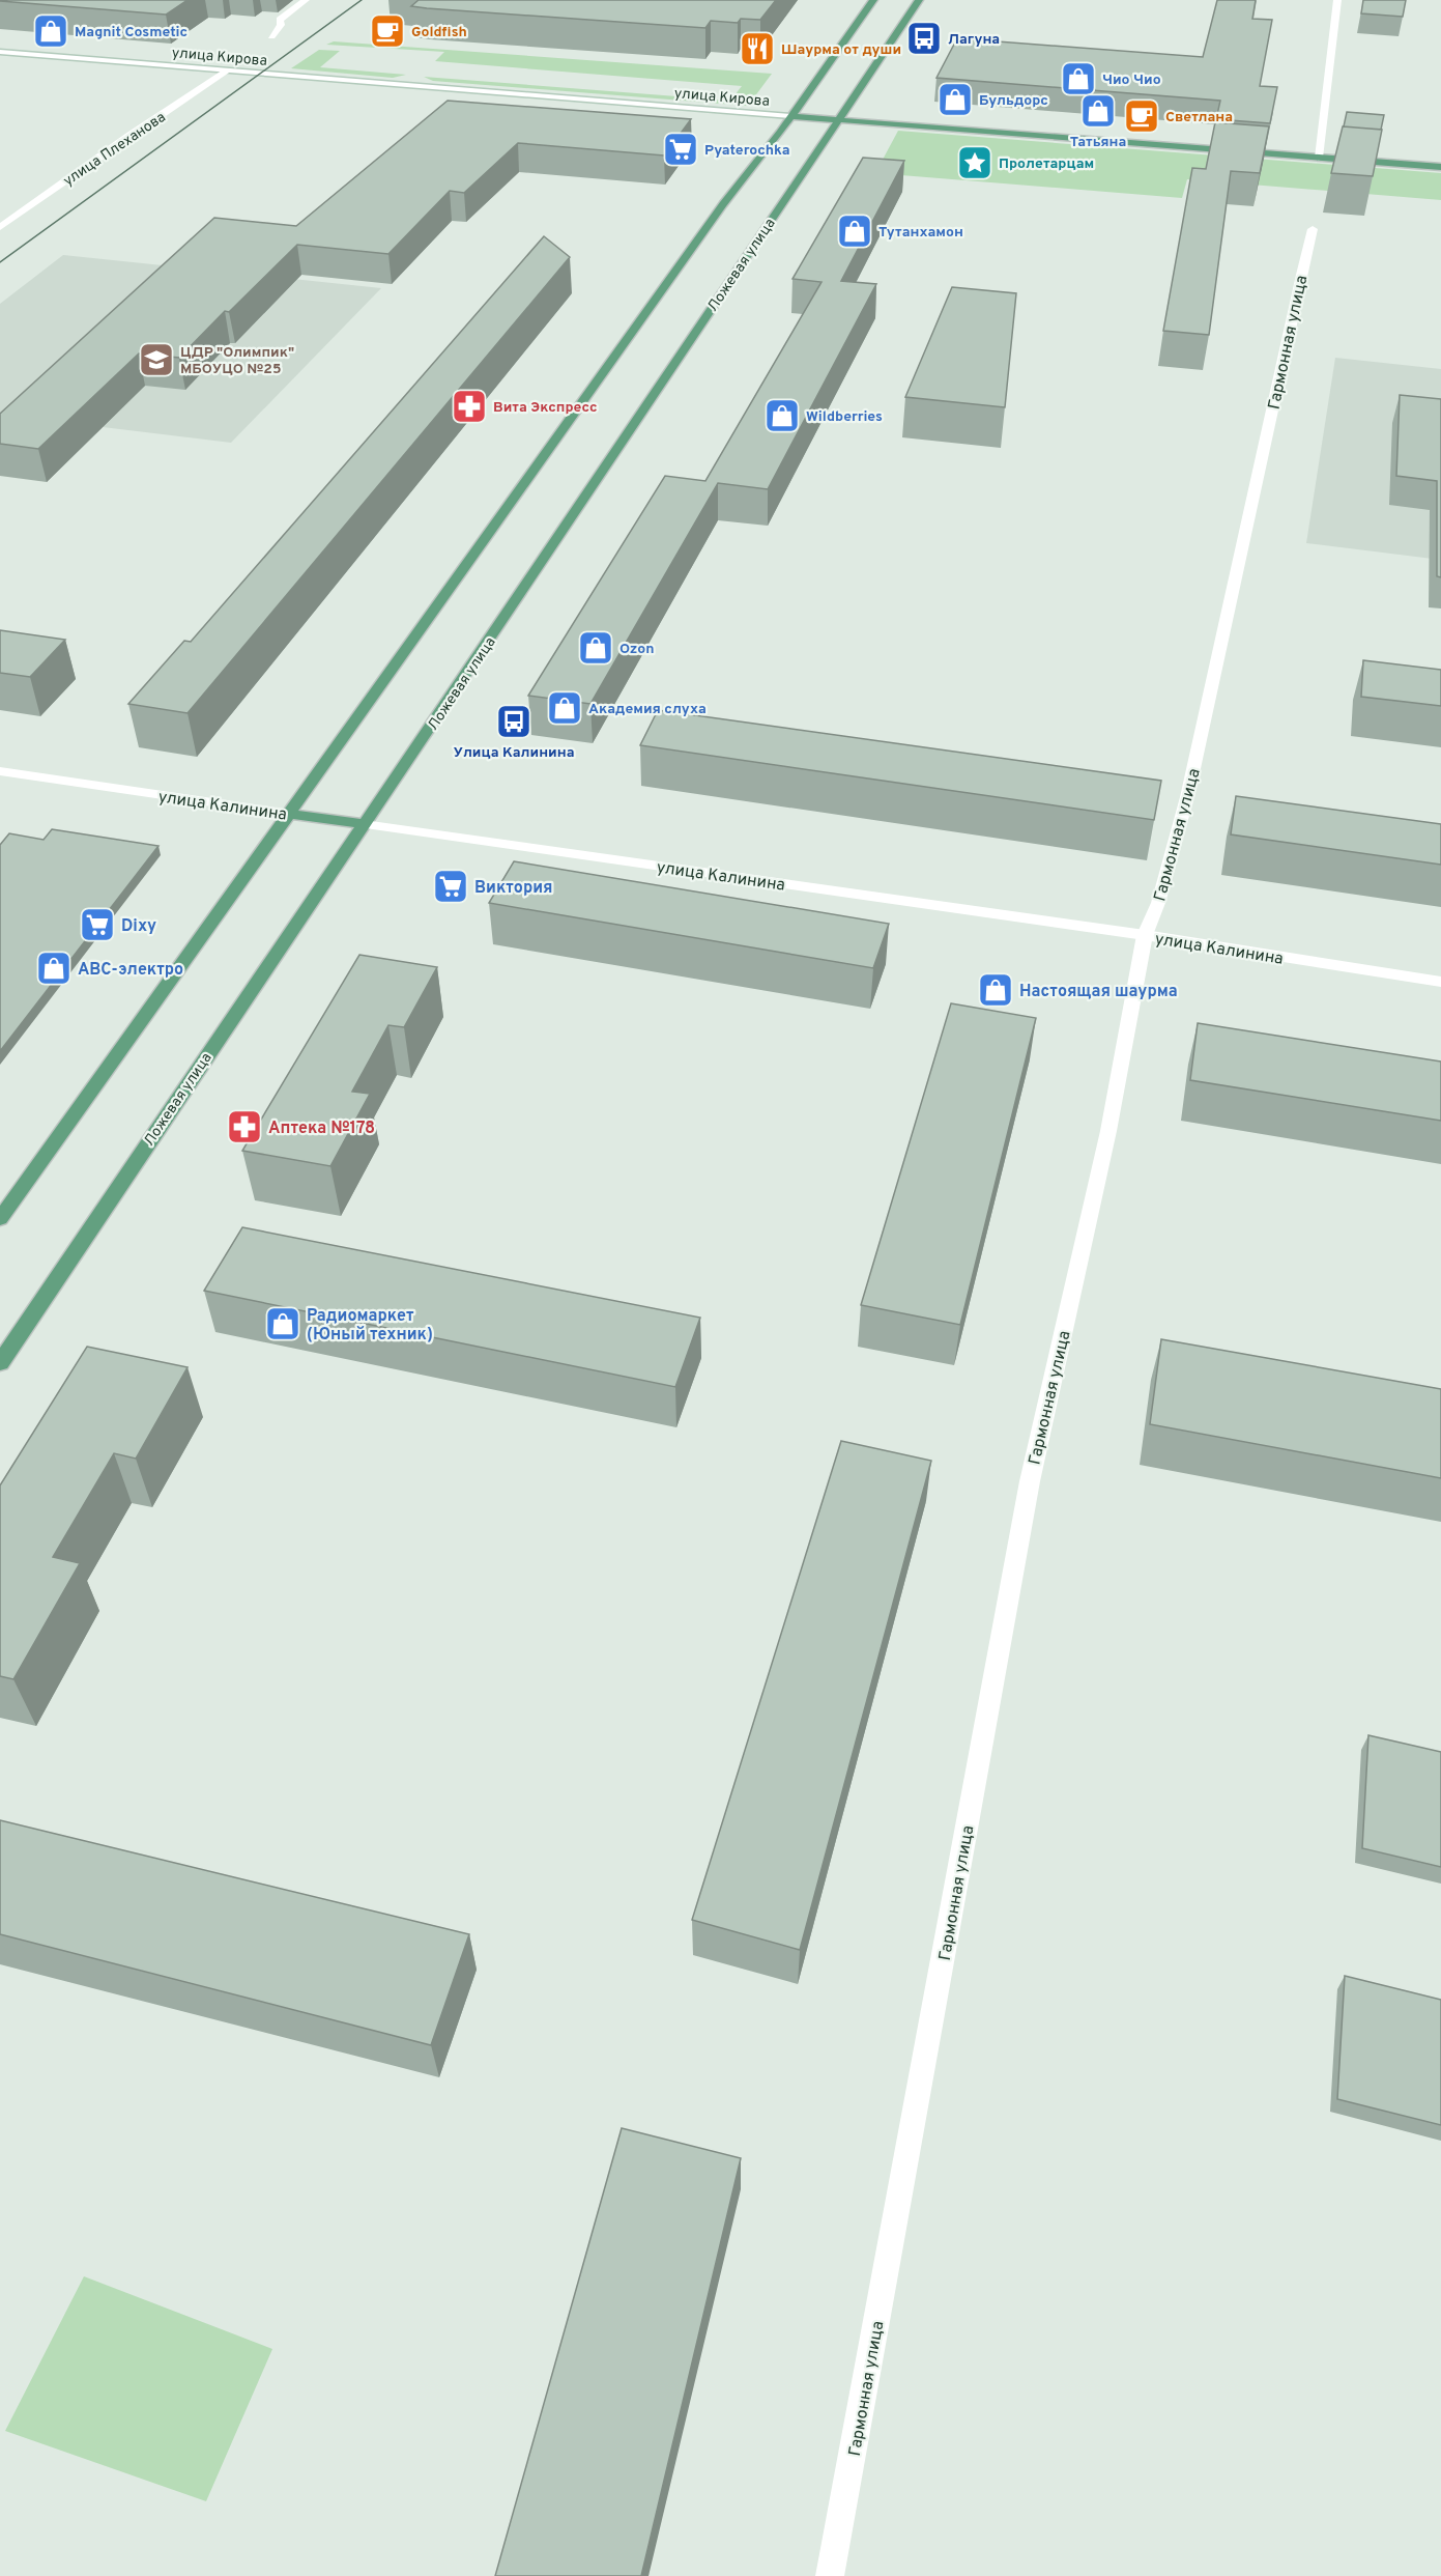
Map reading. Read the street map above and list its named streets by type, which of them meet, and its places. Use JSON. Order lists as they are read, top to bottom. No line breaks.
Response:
{"streets":{"main road":["улица Кирова","Ложевая улица","улица Калинина"],"street":["улица Плеханова","Гармонная улица"]},"crossings":[["улица Кирова","улица Плеханова"],["улица Кирова","Ложевая улица"],["Ложевая улица","улица Калинина"],["Гармонная улица","улица Калинина"]],"places":{"shop":["Magnit Cosmetic","Чио Чио","Бульдорс","Татьяна","Тутанхамон","Wildberries","Ozon","Академия слуха","АВС-электро","Настоящая шаурма","Радиомаркет (Юный техник)"],"cafe":["Goldfish","Светлана"],"bus stop":["Лагуна","Улица Калинина"],"restaurant":["Шаурма от души"],"supermarket":["Pyaterochka","Виктория","Dixy"],"place":["Пролетарцам"],"school or university":["ЦДР \"Олимпик\" МБОУЦО №25"],"pharmacy":["Вита Экспресс","Аптека №178"]}}
